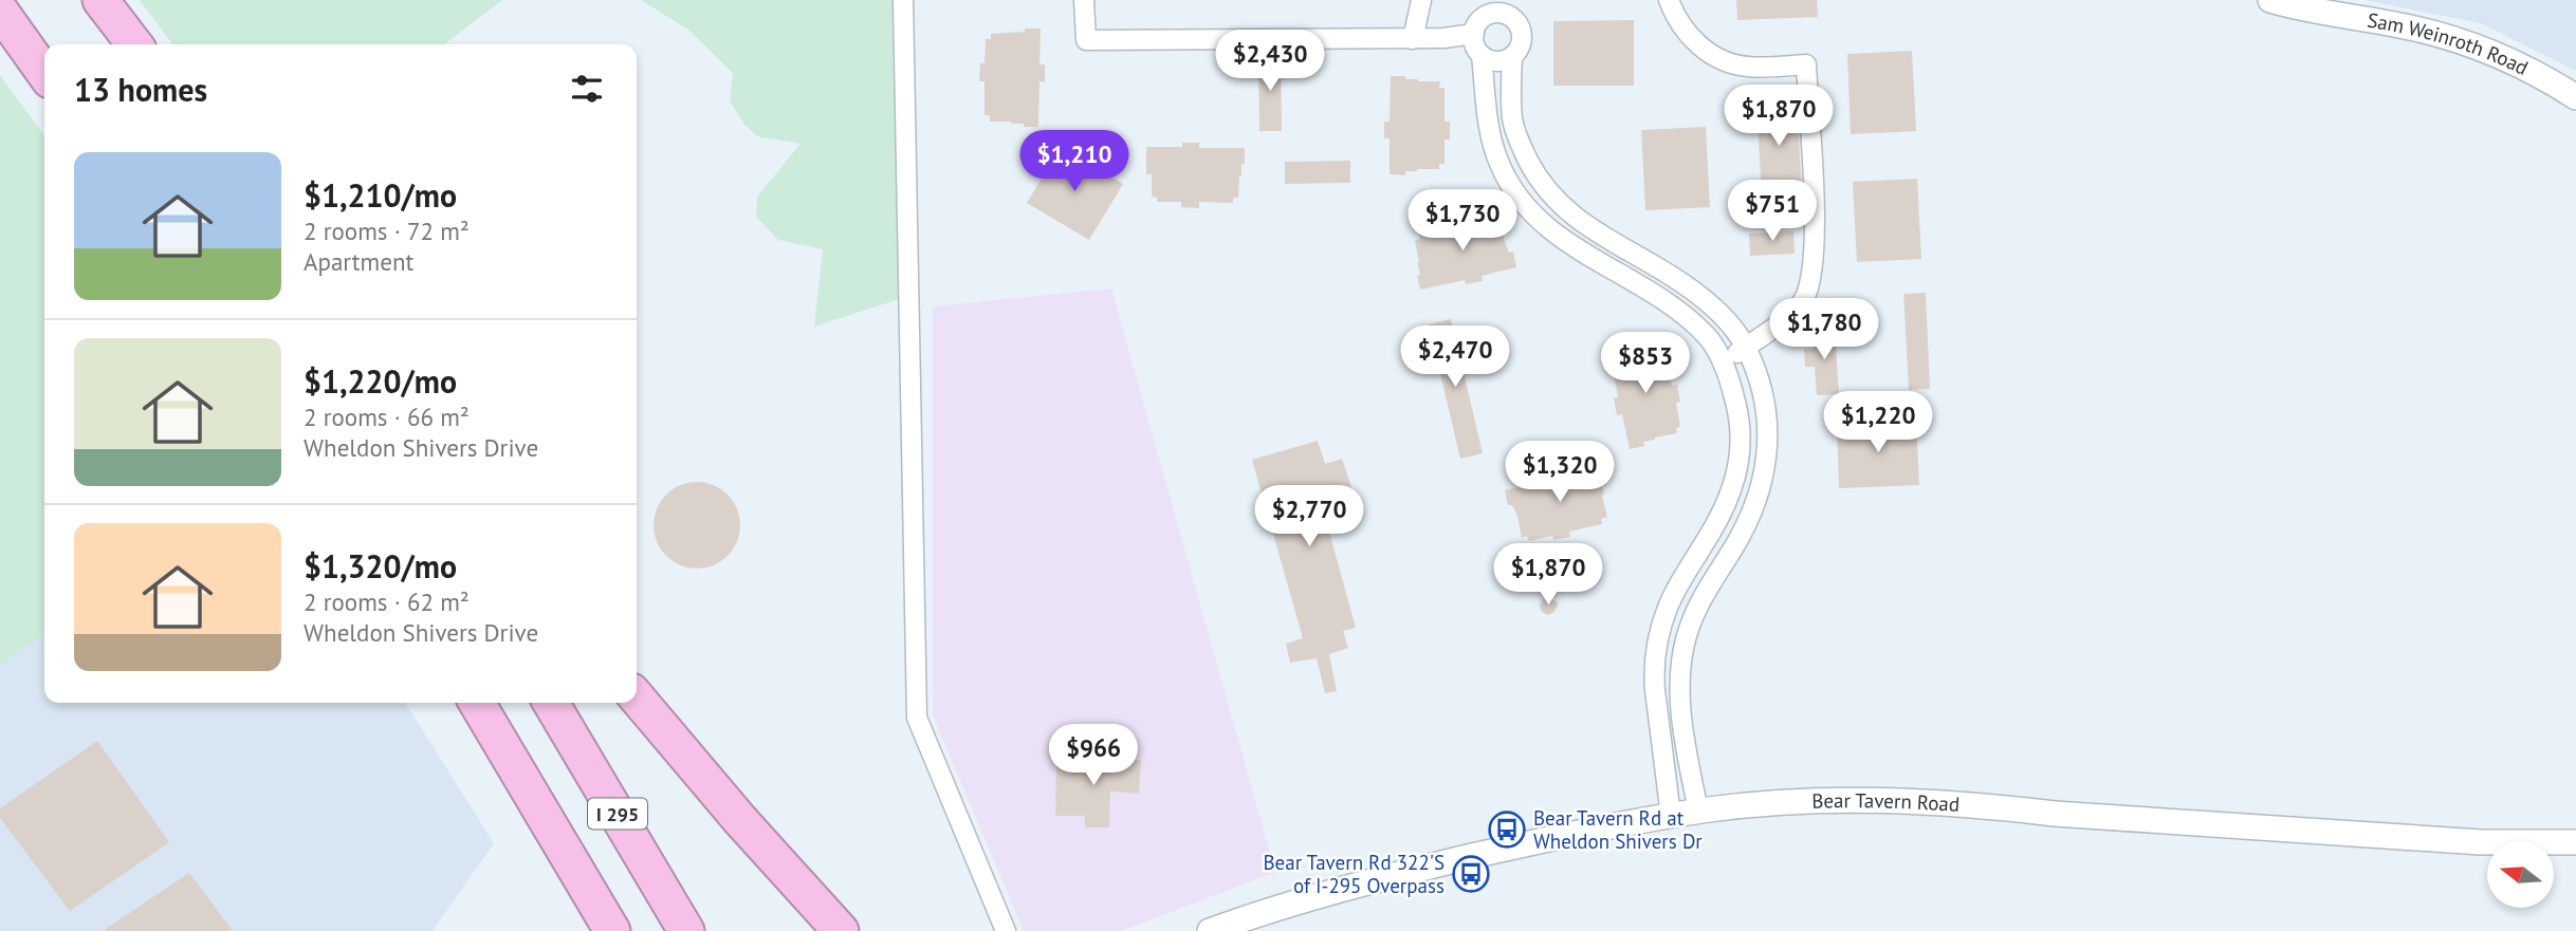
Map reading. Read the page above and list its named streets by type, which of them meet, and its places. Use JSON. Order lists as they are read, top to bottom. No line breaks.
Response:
{"streets":{"highway":["I 295"],"street":["Sam Weinroth Road","Bear Tavern Road"]},"places":{"bus stop":["Bear Tavern Rd at Wheldon Shivers Dr","Bear Tavern Rd 322'S of I-295 Overpass"]},"north":"left","page":{"price":["$2,430","$1,870","$1,210","$751","$1,730","$1,780","$2,470","$853","$1,220","$1,320","$2,770","$1,870","$966"],"heading":"13 homes","list":[{"name":"$1,210/mo","note":"2 rooms · 72 m² · Apartment"},{"name":"$1,220/mo","note":"2 rooms · 66 m² · Wheldon Shivers Drive"},{"name":"$1,320/mo","note":"2 rooms · 62 m² · Wheldon Shivers Drive"}]}}
